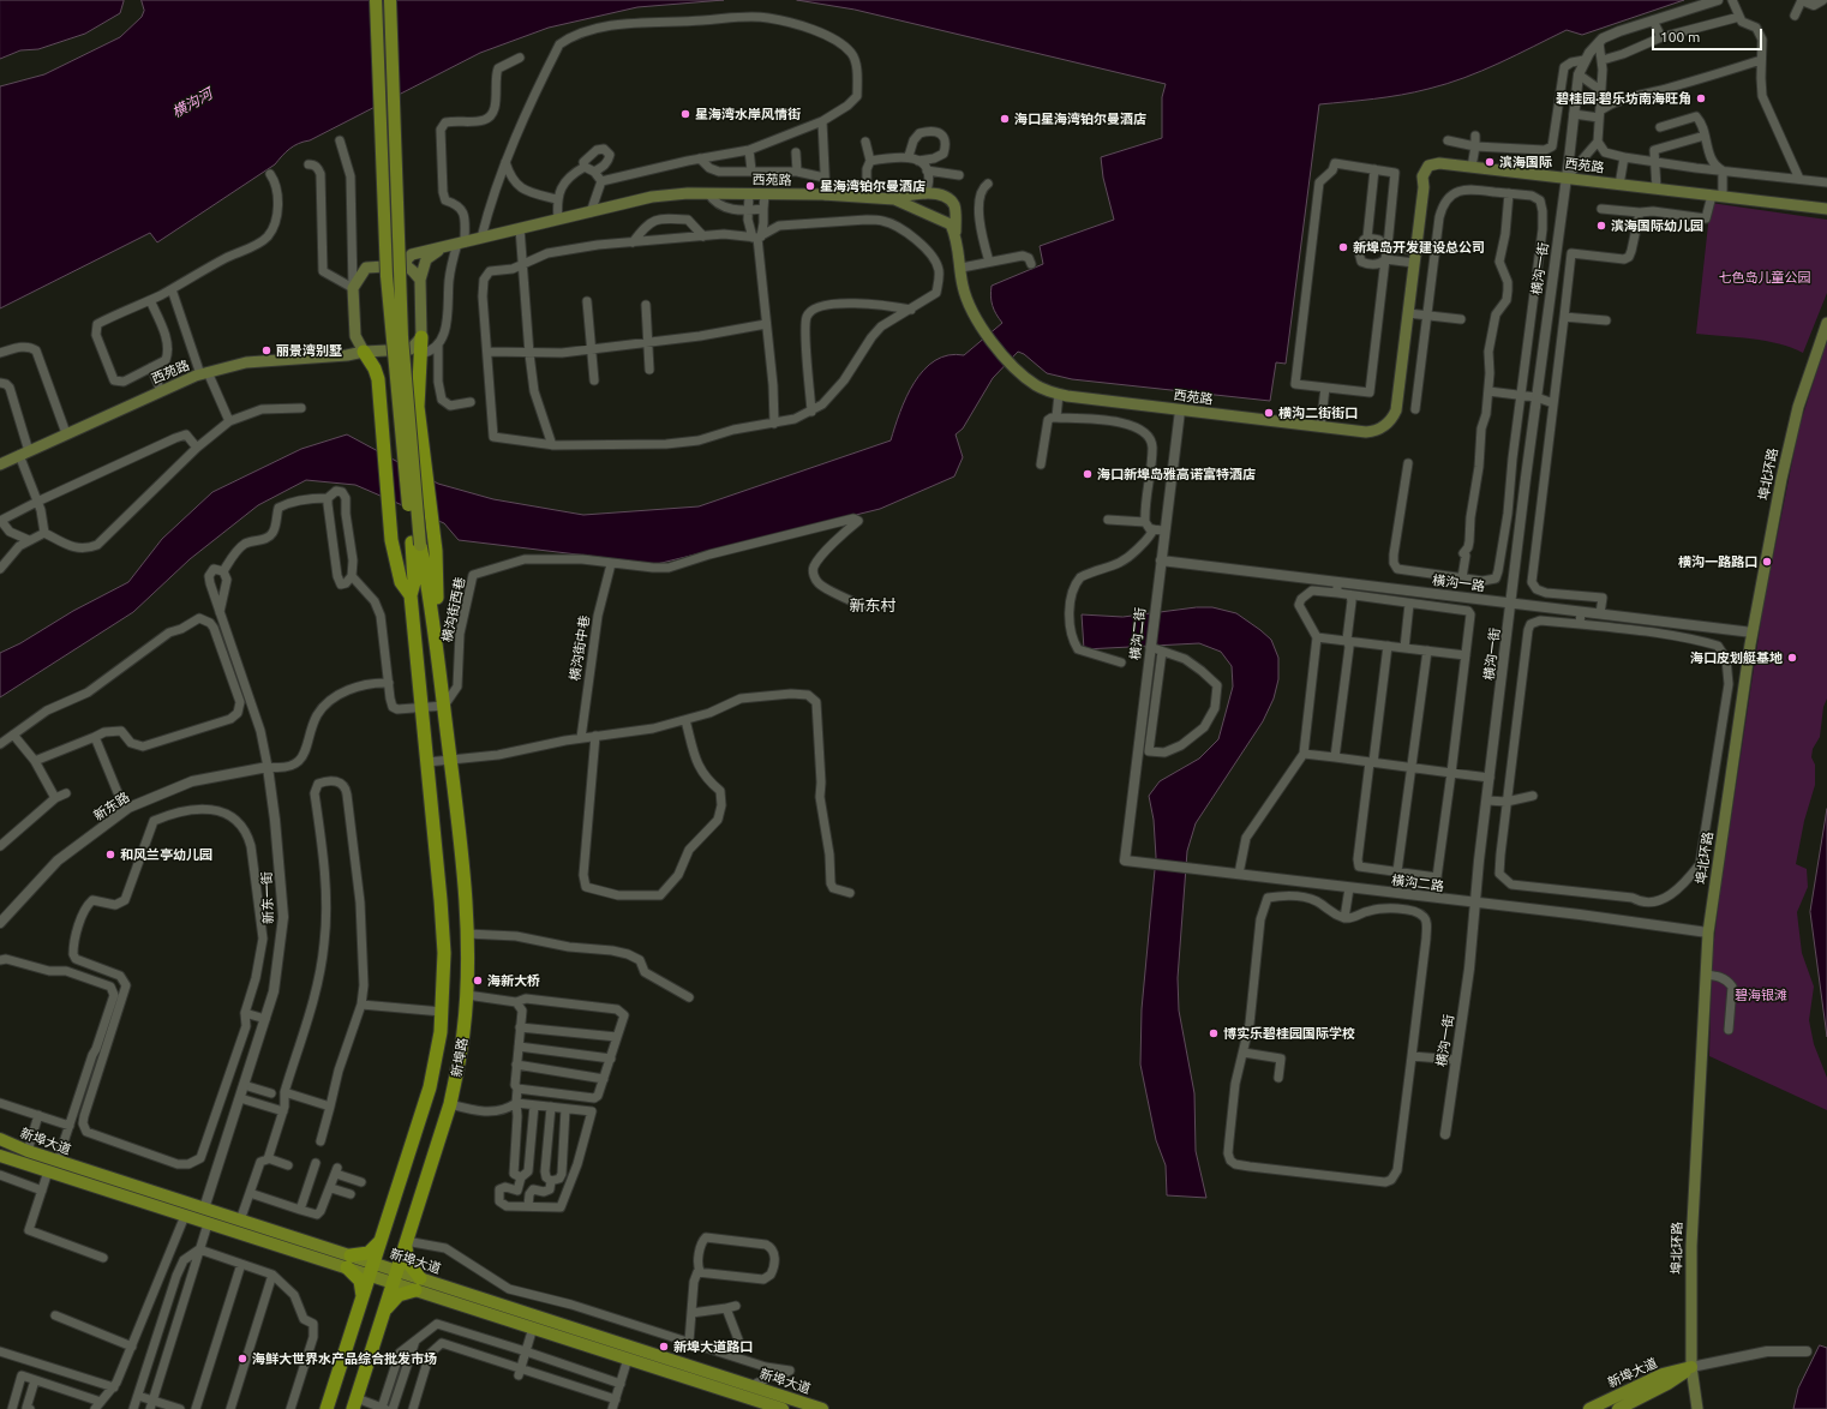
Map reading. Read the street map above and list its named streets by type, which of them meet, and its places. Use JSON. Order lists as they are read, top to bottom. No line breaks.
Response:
{"streets":{"highway":["新埠路"],"main road":["西苑路","埠北环路","新埠大道"],"street":["横沟一街","横沟一路","横沟街西巷","横沟二街","横沟街中巷","新东路","横沟二路","新东一街"]},"crossings":[["西苑路","横沟一街"],["西苑路","横沟二街"],["横沟一街","横沟一路"],["横沟一街","横沟二路"],["埠北环路","横沟一路"],["埠北环路","横沟二路"],["埠北环路","新埠大道"],["横沟一路","横沟二街"],["横沟街西巷","横沟街中巷"],["横沟街西巷","新埠路"],["横沟二街","横沟二路"],["新东路","新东一街"],["新东一街","新埠大道"],["新埠路","新埠大道"]],"districts":["新东村"],"water":["横沟河"],"parks":["七色岛儿童公园","碧海银滩"],"places":["碧桂园·碧乐坊南海旺角","星海湾水岸风情街","海口星海湾铂尔曼酒店","滨海国际","星海湾铂尔曼酒店","滨海国际幼儿园","新埠岛开发建设总公司","丽景湾别墅","横沟二街街口","海口新埠岛雅高诺富特酒店","横沟一路路口","海口皮划艇基地","和风兰亭幼儿园","海新大桥","博实乐碧桂园国际学校","新埠大道路口","海鲜大世界水产品综合批发市场"],"scale_bar":"100 m"}
